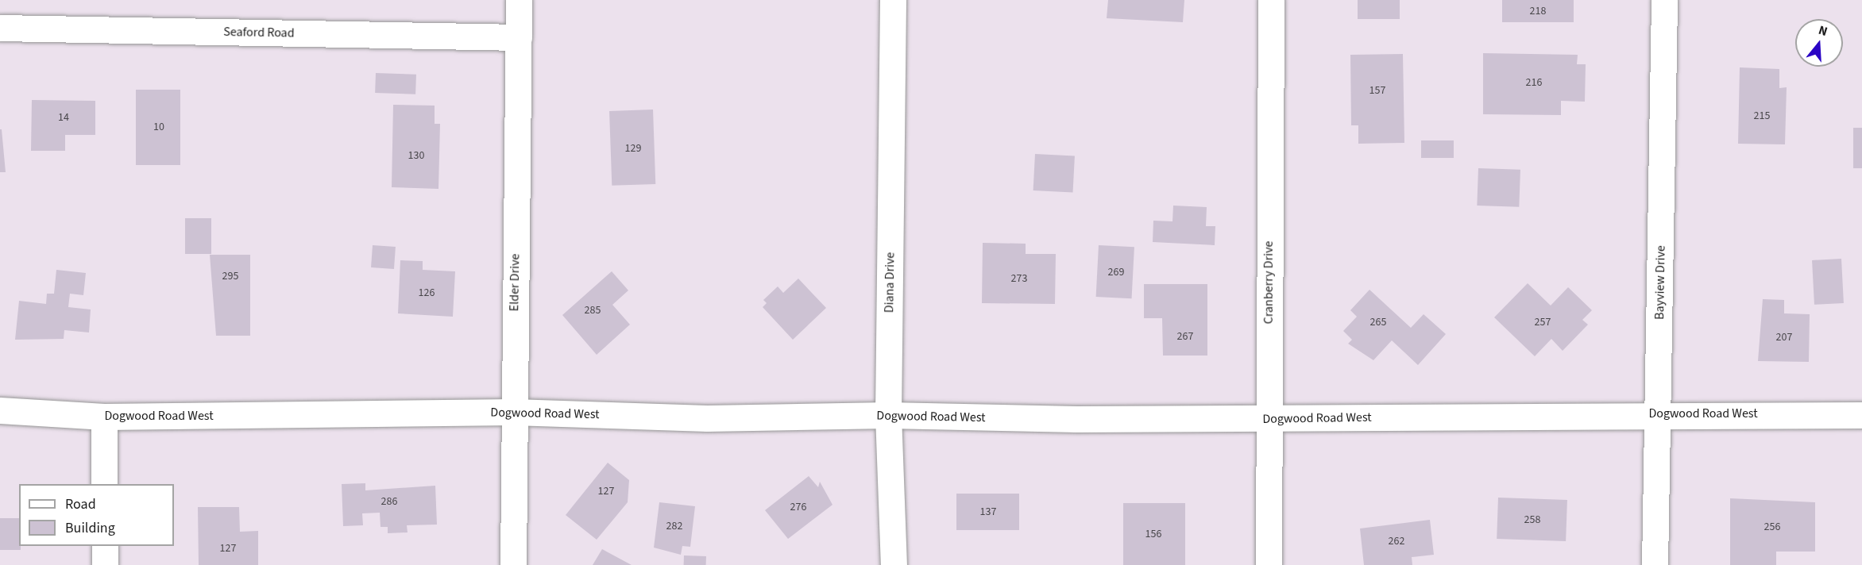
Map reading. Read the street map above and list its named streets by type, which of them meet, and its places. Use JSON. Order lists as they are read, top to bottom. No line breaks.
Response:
{"streets":{"street":["Seaford Road","Elder Drive","Diana Drive","Cranberry Drive","Bayview Drive","Dogwood Road West"]},"crossings":[["Seaford Road","Elder Drive"],["Elder Drive","Dogwood Road West"],["Diana Drive","Dogwood Road West"],["Cranberry Drive","Dogwood Road West"],["Bayview Drive","Dogwood Road West"]],"house_numbers":["218","216","157","215","14","10","129","130","269","295","273","126","285","265","257","267","207","127","286","276","137","258","282","256","156","262","127"],"legend":["Road","Building"],"north":"top"}
